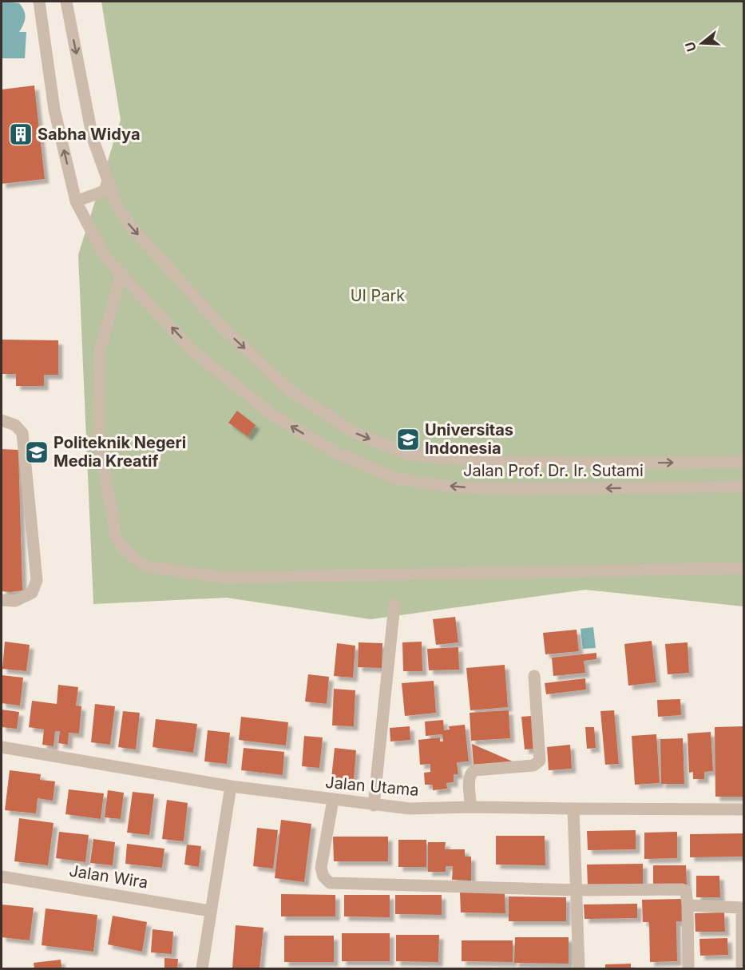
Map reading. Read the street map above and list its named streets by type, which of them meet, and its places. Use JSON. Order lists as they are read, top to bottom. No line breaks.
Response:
{"streets":{"street":["Jalan Prof. Dr. Ir. Sutami","Jalan Utama","Jalan Wira"]},"parks":["UI Park"],"places":{"building":["Sabha Widya"],"school or university":["Universitas Indonesia","Politeknik Negeri Media Kreatif"]},"north":"left"}
